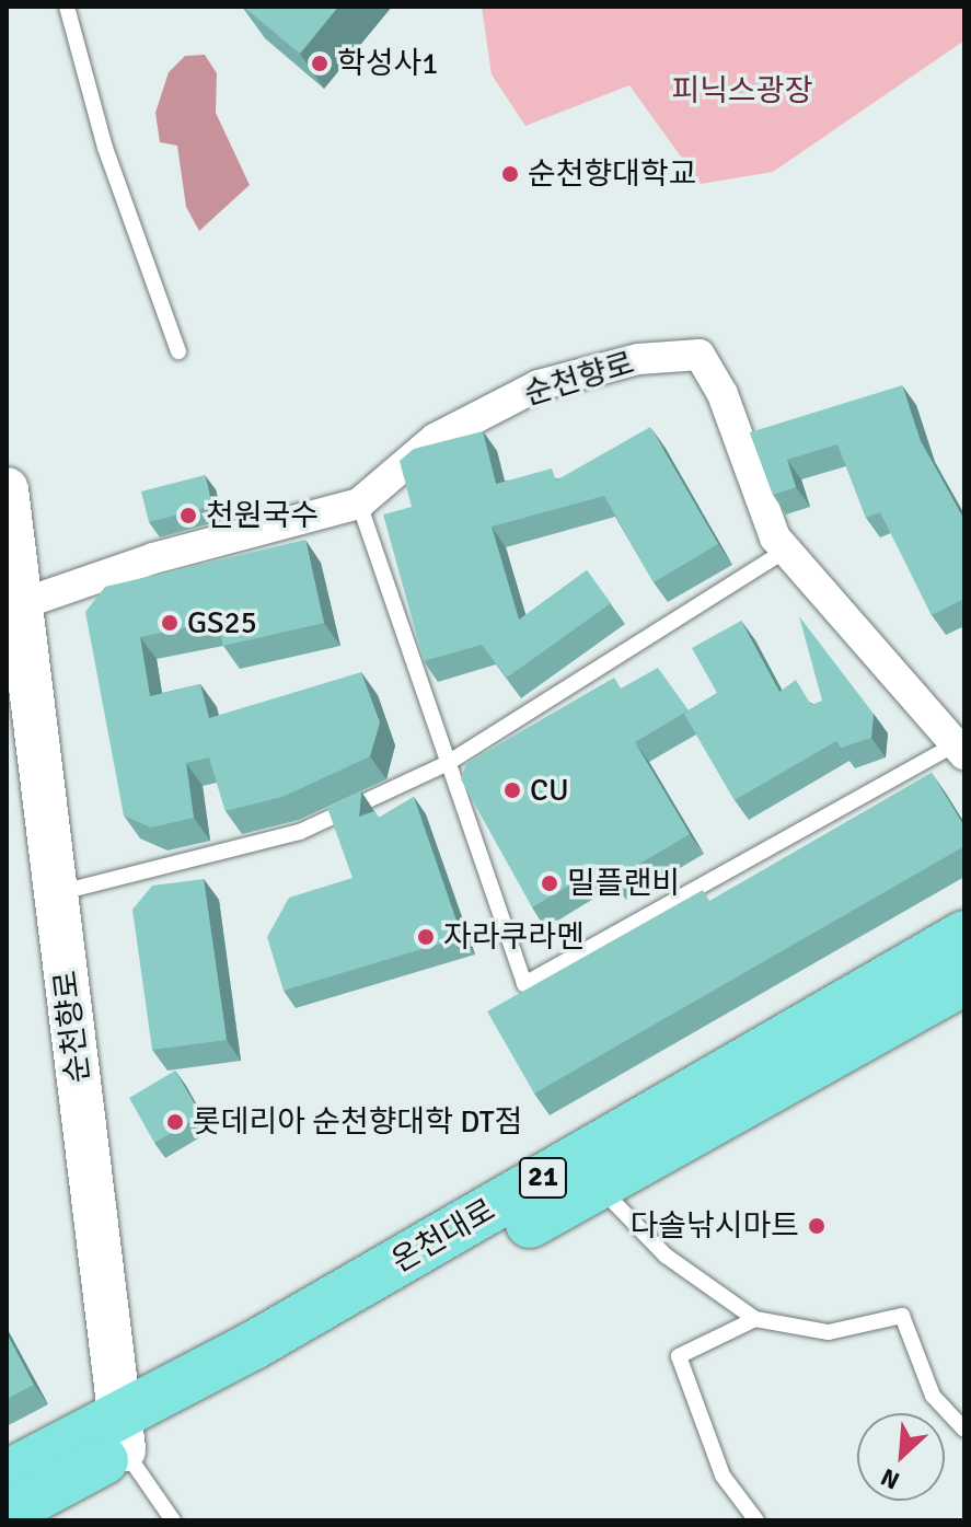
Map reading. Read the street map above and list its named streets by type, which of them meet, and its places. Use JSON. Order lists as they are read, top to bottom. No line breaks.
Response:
{"streets":{"main road":["순천향로","21","온천대로"]},"crossings":[["순천향로","온천대로"]],"parks":["피닉스광장"],"places":["학성사1","순천향대학교","천원국수","GS25","CU","밀플랜비","자라쿠라멘","롯데리아 순천향대학 DT점","다솔낚시마트"],"north":"bottom left"}
